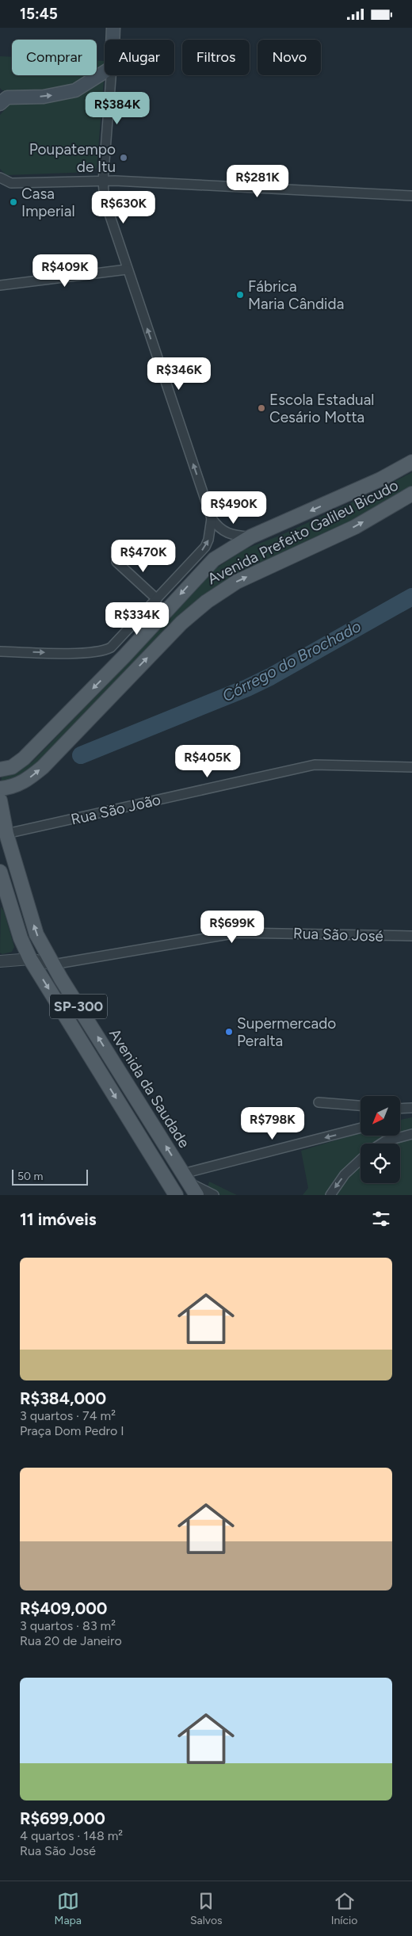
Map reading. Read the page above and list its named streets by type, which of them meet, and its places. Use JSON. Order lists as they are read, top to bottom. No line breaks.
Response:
{"streets":{"main road":["Avenida Prefeito Galileu Bicudo","SP-300","Avenida da Saudade"],"street":["Rua São João","Rua São José"]},"crossings":[["Rua São João","Avenida da Saudade"],["Rua São José","Avenida da Saudade"]],"water":["Córrego do Brochado"],"places":["Poupatempo de Itu","Casa Imperial","Fábrica Maria Cândida","Escola Estadual Cesário Motta","Supermercado Peralta"],"scale_bar":"50 m","north":"bottom left","page":{"status":"15:45","chip":["Comprar","Alugar","Filtros","Novo"],"price":["R$384K","R$281K","R$630K","R$409K","R$346K","R$490K","R$470K","R$334K","R$405K","R$699K","R$798K"],"scale":"50 m","heading":"11 imóveis","list":[{"name":"R$384,000","note":"3 quartos · 74 m² · Praça Dom Pedro I"},{"name":"R$409,000","note":"3 quartos · 83 m² · Rua 20 de Janeiro"},{"name":"R$699,000","note":"4 quartos · 148 m² · Rua São José"}],"tabs":["Mapa","Salvos","Início"]}}
